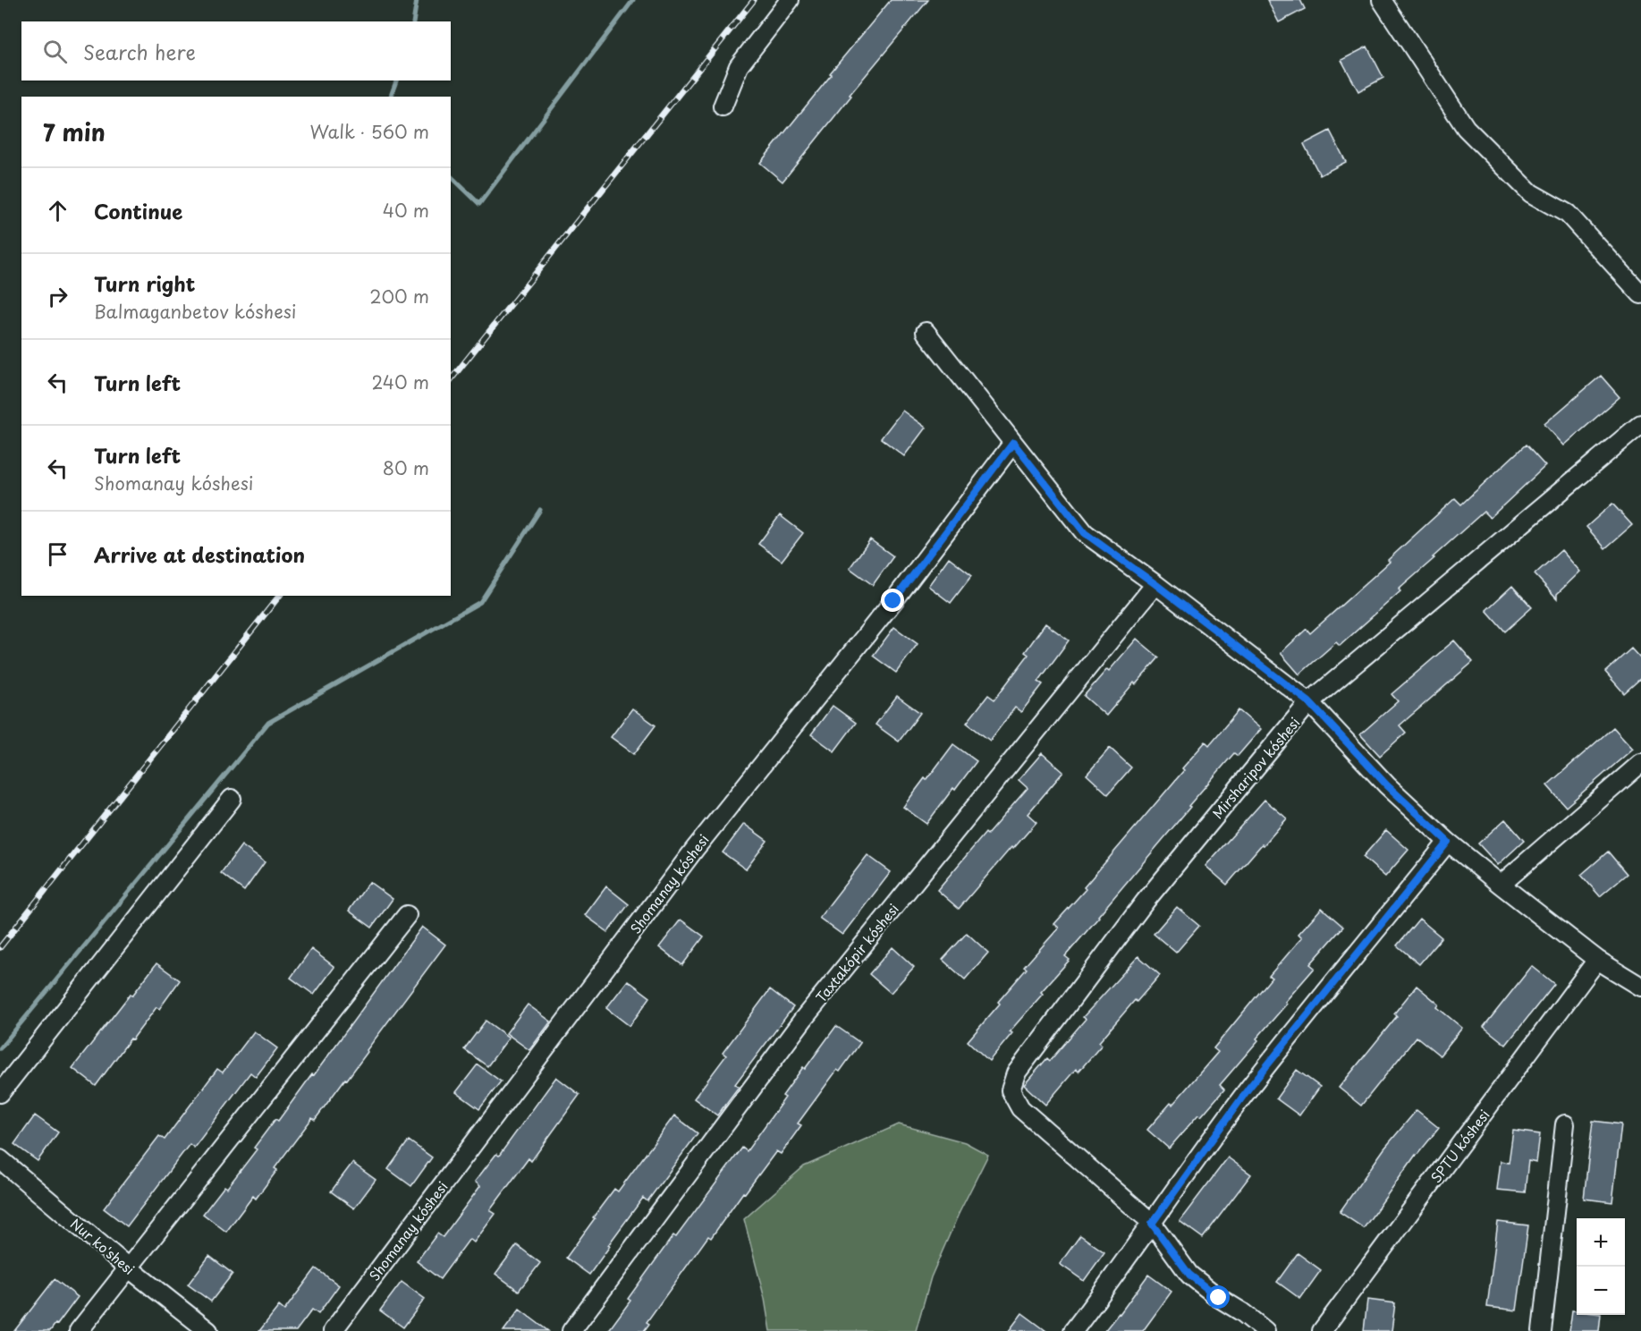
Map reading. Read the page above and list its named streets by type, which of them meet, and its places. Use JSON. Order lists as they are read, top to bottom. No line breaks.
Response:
{"streets":{"street":["Mirsharipov kóshesi","Shomanay kóshesi","Taxtakópir kóshesi","SPTU kóshesi","Nur ko'shesi"]},"page":{"search":"Search here","heading":["7 min","Walk · 560 m"],"list":[["Continue","40 m"],["Turn right","Balmaganbetov kóshesi","200 m"],["Turn left","240 m"],["Turn left","Shomanay kóshesi","80 m"],"Arrive at destination"],"map_buttons":["+","−"]}}
